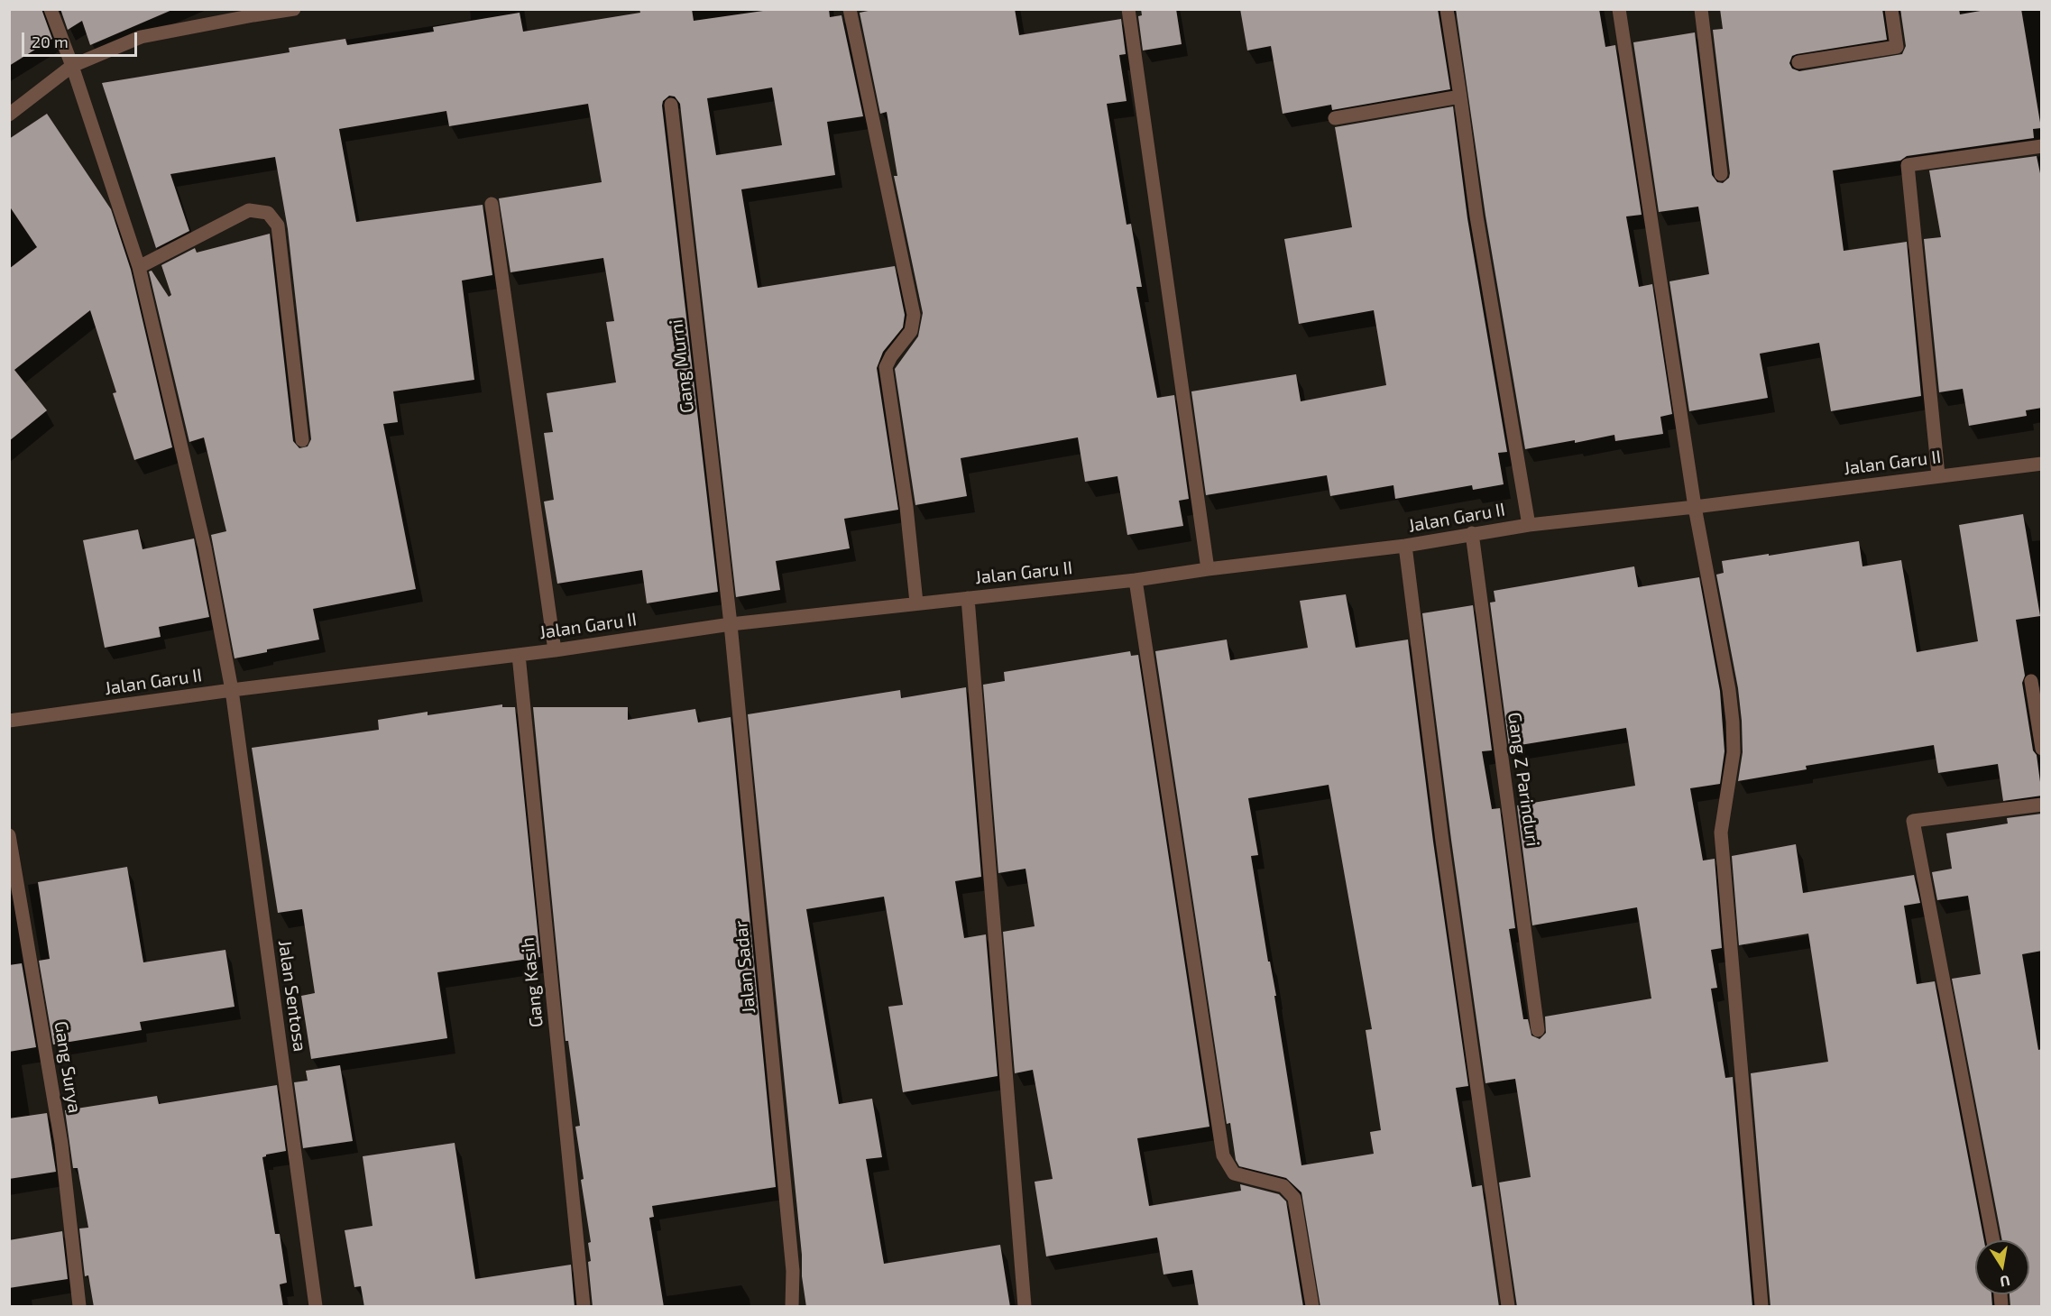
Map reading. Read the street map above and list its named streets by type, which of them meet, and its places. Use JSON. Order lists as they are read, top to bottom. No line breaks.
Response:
{"streets":{"street":["Gang Murni","Jalan Garu II","Gang Z Parinduri","Jalan Sadar","Gang Kasih","Jalan Sentosa","Gang Surya"]},"crossings":[["Gang Murni","Jalan Garu II"],["Gang Murni","Jalan Sadar"],["Jalan Garu II","Gang Z Parinduri"],["Jalan Garu II","Jalan Sadar"],["Jalan Garu II","Gang Kasih"],["Jalan Garu II","Jalan Sentosa"]],"scale_bar":"20 m","north":"bottom"}
